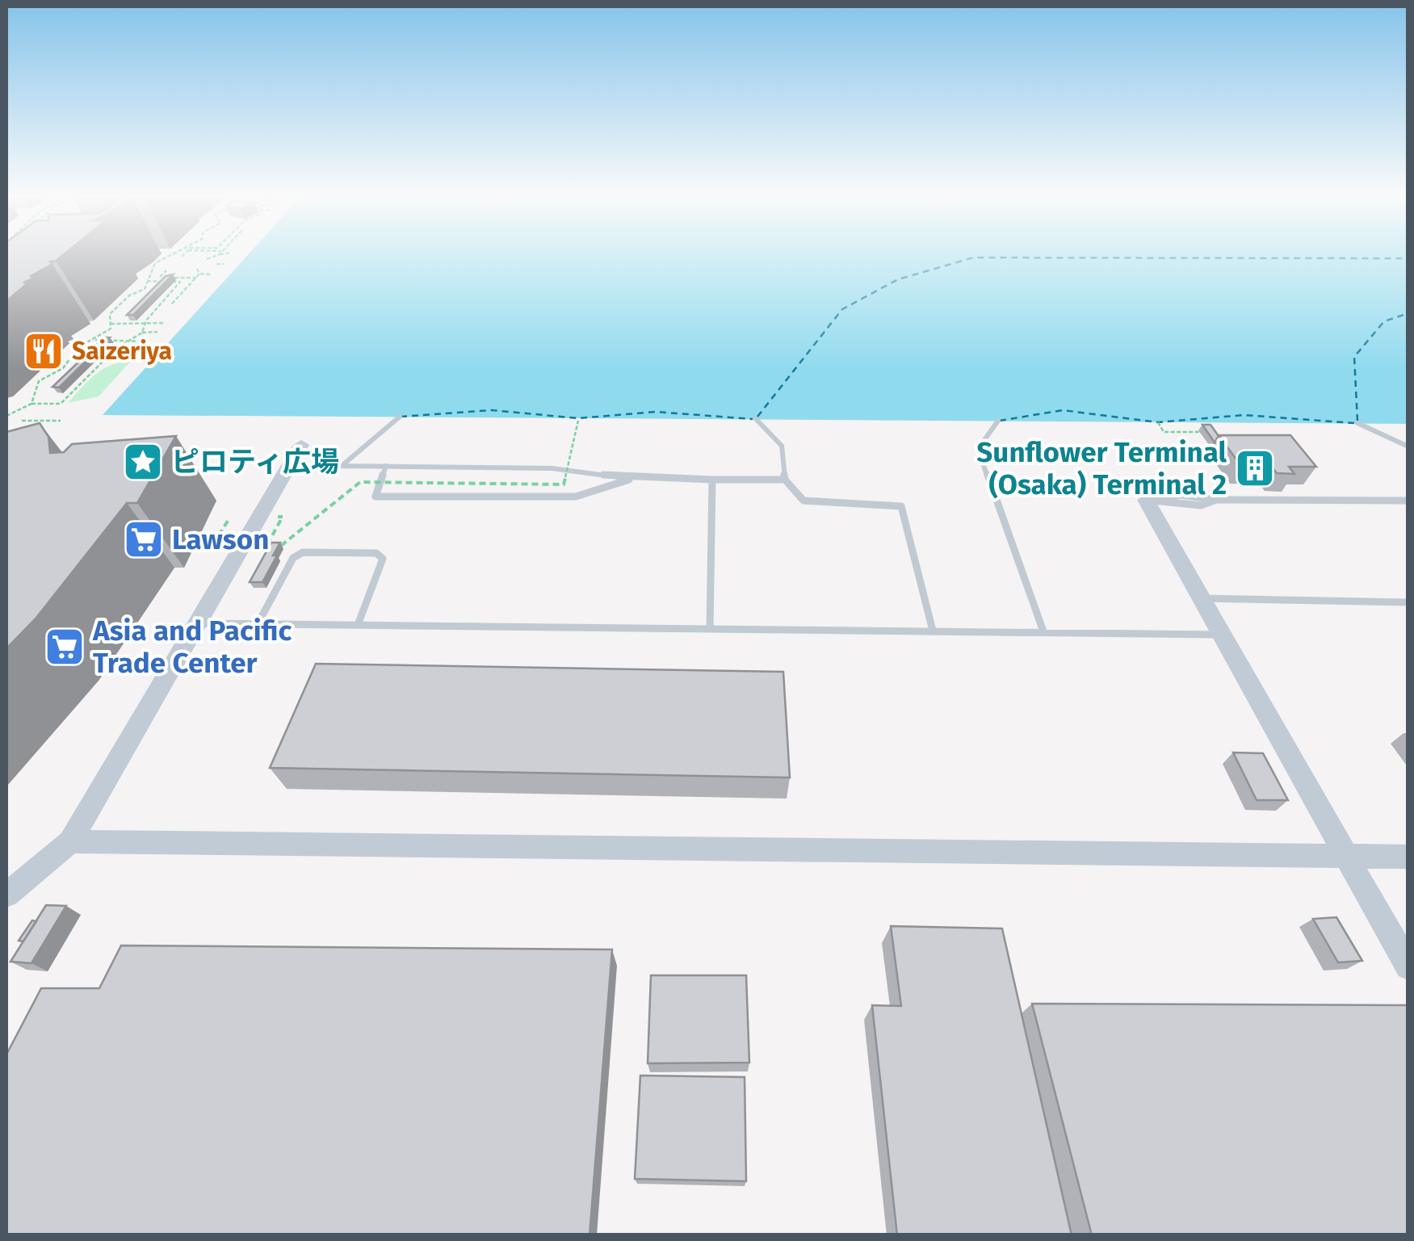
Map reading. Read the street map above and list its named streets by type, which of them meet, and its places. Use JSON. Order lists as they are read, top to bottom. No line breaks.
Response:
{"places":{"restaurant":["Saizeriya"],"place":["ピロティ広場"],"building":["Sunflower Terminal (Osaka) Terminal 2"],"supermarket":["Lawson","Asia and Pacific Trade Center"]}}
